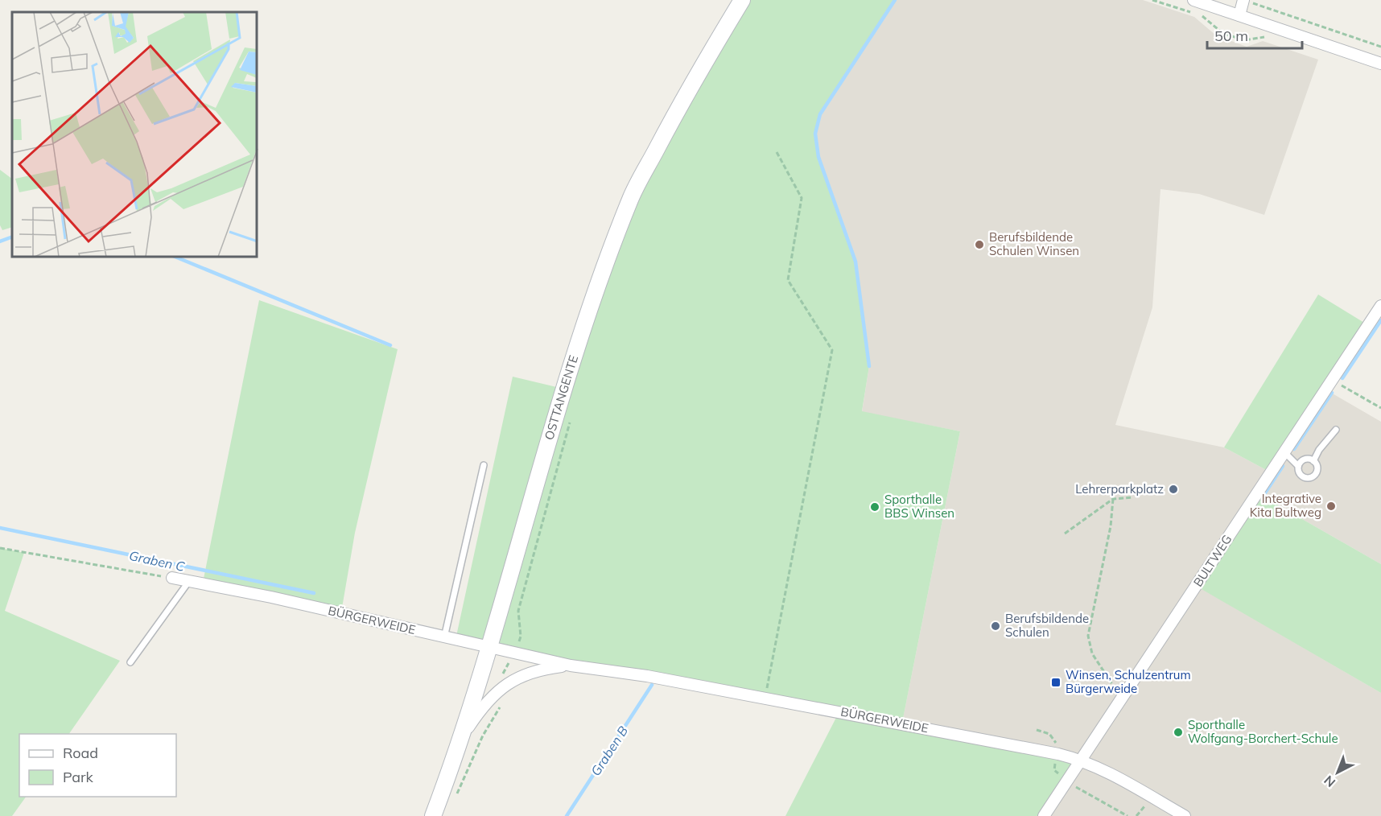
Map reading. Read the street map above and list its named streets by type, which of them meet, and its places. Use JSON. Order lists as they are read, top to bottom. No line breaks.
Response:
{"streets":{"main road":["OSTTANGENTE"],"street":["BULTWEG","BÜRGERWEIDE"]},"crossings":[["OSTTANGENTE","BÜRGERWEIDE"],["BULTWEG","BÜRGERWEIDE"]],"water":["Graben C","Graben B"],"places":{"other":["Berufsbildende Schulen Winsen","Lehrerparkplatz","Integrative Kita Bultweg","Sporthalle BBS Winsen","Berufsbildende Schulen","Sporthalle Wolfgang-Borchert-Schule"],"transit":["Winsen, Schulzentrum Bürgerweide"]},"legend":["Road","Park"],"scale_bar":"50 m","north":"bottom left"}
